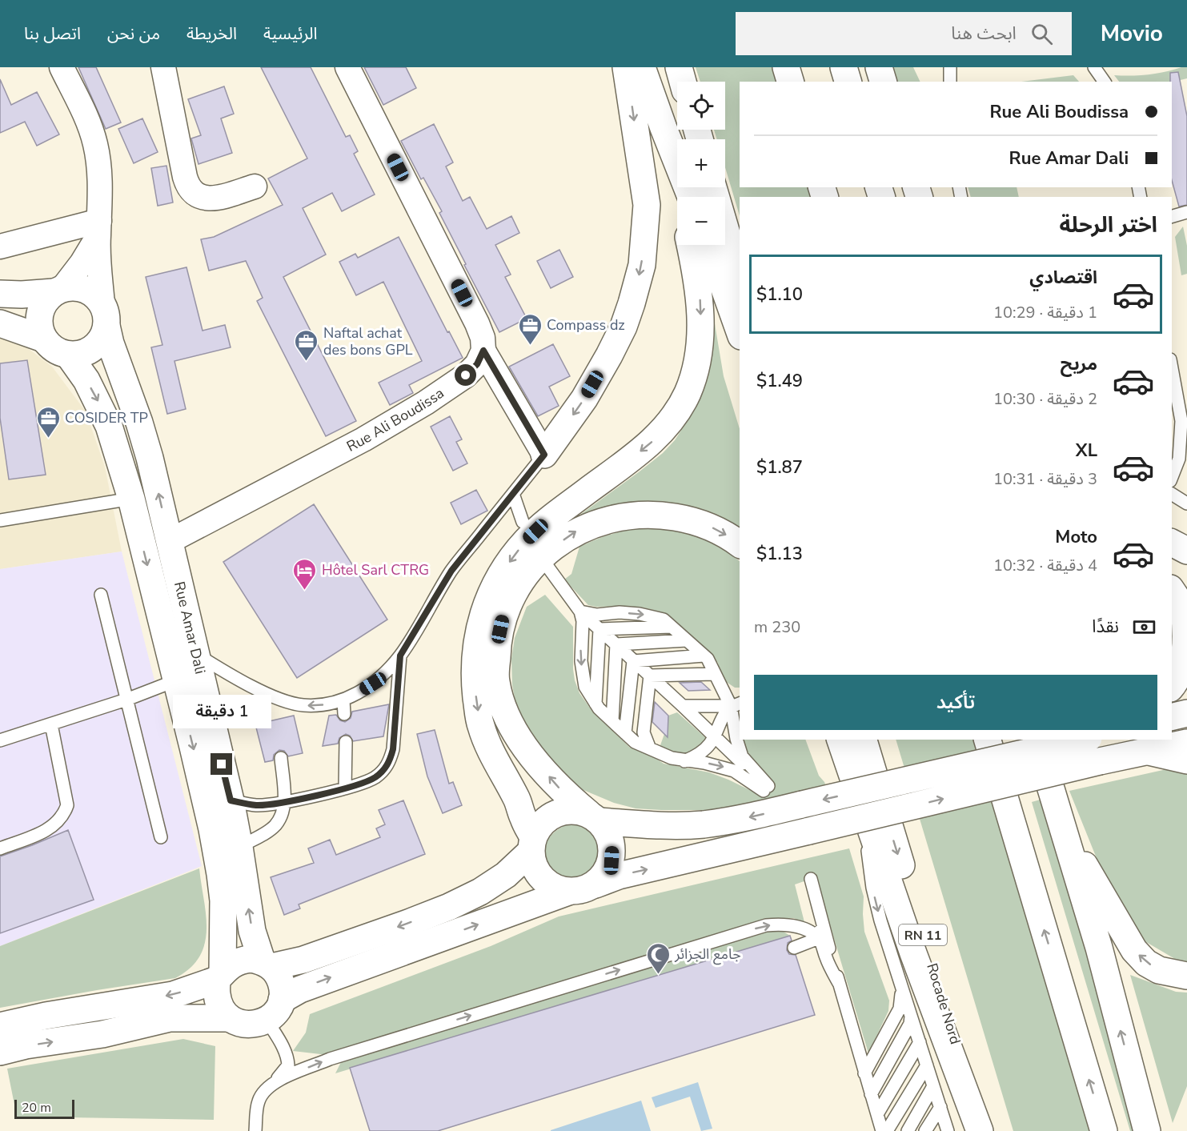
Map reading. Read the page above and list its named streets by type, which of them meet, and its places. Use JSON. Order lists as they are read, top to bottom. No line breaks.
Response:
{"streets":{"main road":["Rue Amar Dali","RN 11","Rocade Nord"],"street":["Rue Ali Boudissa"]},"crossings":[["Rue Ali Boudissa","Rue Amar Dali"]],"places":{"office":["Compass dz","Naftal achat des bons GPL","COSIDER TP"],"hotel":["Hôtel Sarl CTRG"],"mosque":["جامع الجزائر"]},"scale_bar":"20 m","page":{"header":"Movio","search":"ابحث هنا","nav":["الرئيسية","الخريطة","من نحن","اتصل بنا"],"map_buttons":["+","−"],"banner":["Rue Ali Boudissa","Rue Amar Dali"],"heading":"اختر الرحلة","list":[{"name":"اقتصادي","note":"1 دقيقة · 10:29","value":"$1.10"},{"name":"مريح","note":"2 دقيقة · 10:30","value":"$1.49"},{"name":"XL","note":"3 دقيقة · 10:31","value":"$1.87"},{"name":"Moto","note":"4 دقيقة · 10:32","value":"$1.13"}],"pay":["نقدًا","230 m"],"buttons":"تأكيد","bubble":"1 دقيقة","scale":"20 m"}}
